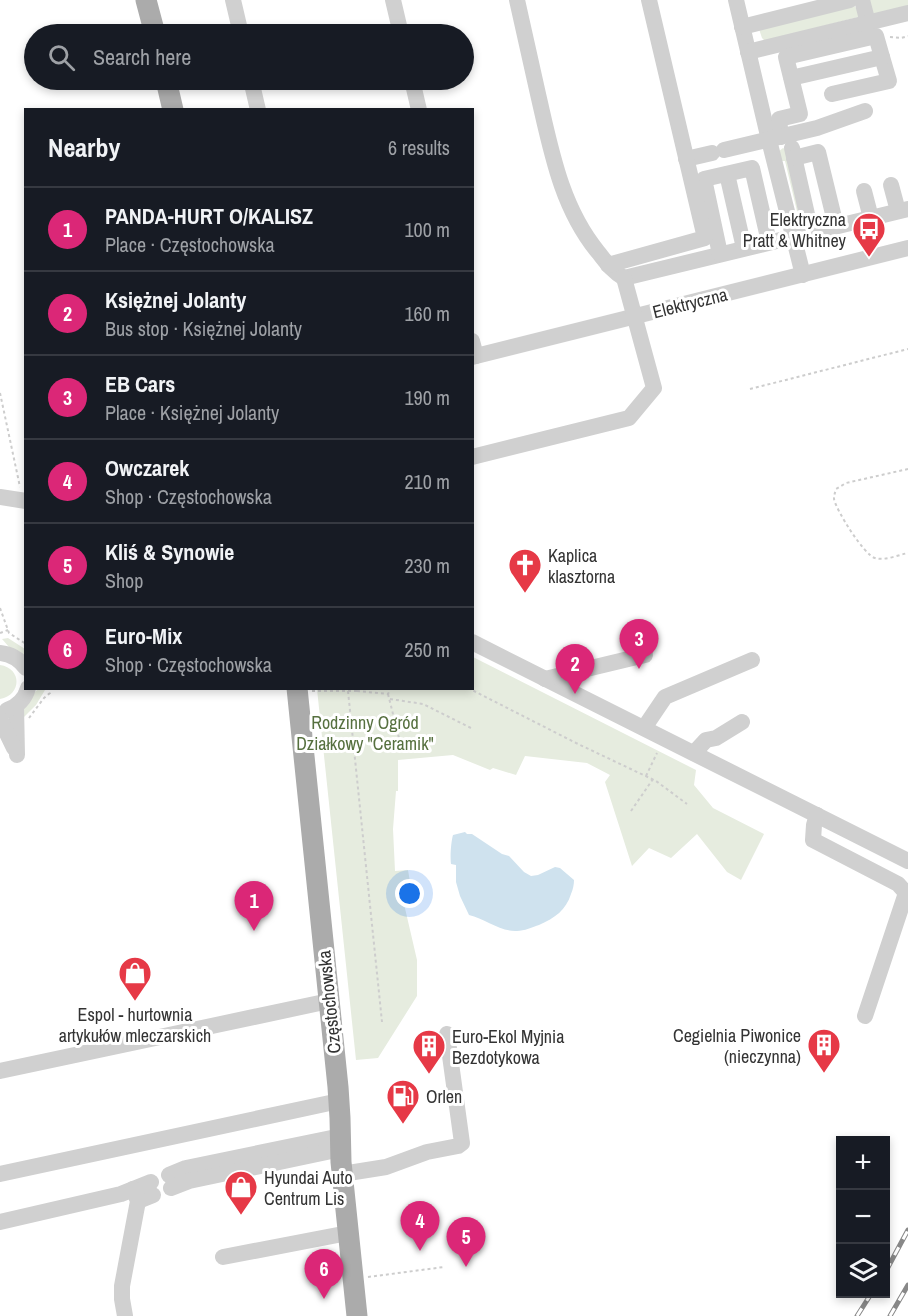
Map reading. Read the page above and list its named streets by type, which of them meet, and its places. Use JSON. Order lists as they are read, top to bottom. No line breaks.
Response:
{"streets":{"main road":["Częstochowska"],"street":["Elektryczna"]},"parks":["Rodzinny Ogród Działkowy \"Ceramik\""],"places":{"bus stop":["Elektryczna Pratt & Whitney"],"church":["Kaplica klasztorna"],"shop":["Espol - hurtownia artykułów mleczarskich","Hyundai Auto Centrum Lis"],"building":["Cegielnia Piwonice (nieczynna)","Euro-Ekol Myjnia Bezdotykowa"],"fuel station":["Orlen"]},"page":{"search":"Search here","heading":["Nearby","6 results"],"list":[{"mark":"1","name":"PANDA-HURT O/KALISZ","note":"Place · Częstochowska","value":"100 m"},{"mark":"2","name":"Księżnej Jolanty","note":"Bus stop · Księżnej Jolanty","value":"160 m"},{"mark":"3","name":"EB Cars","note":"Place · Księżnej Jolanty","value":"190 m"},{"mark":"4","name":"Owczarek","note":"Shop · Częstochowska","value":"210 m"},{"mark":"5","name":"Kliś & Synowie","note":"Shop","value":"230 m"},{"mark":"6","name":"Euro-Mix","note":"Shop · Częstochowska","value":"250 m"}],"pins":["3","2","1","4","5","6"],"map_buttons":["+","−"]}}
